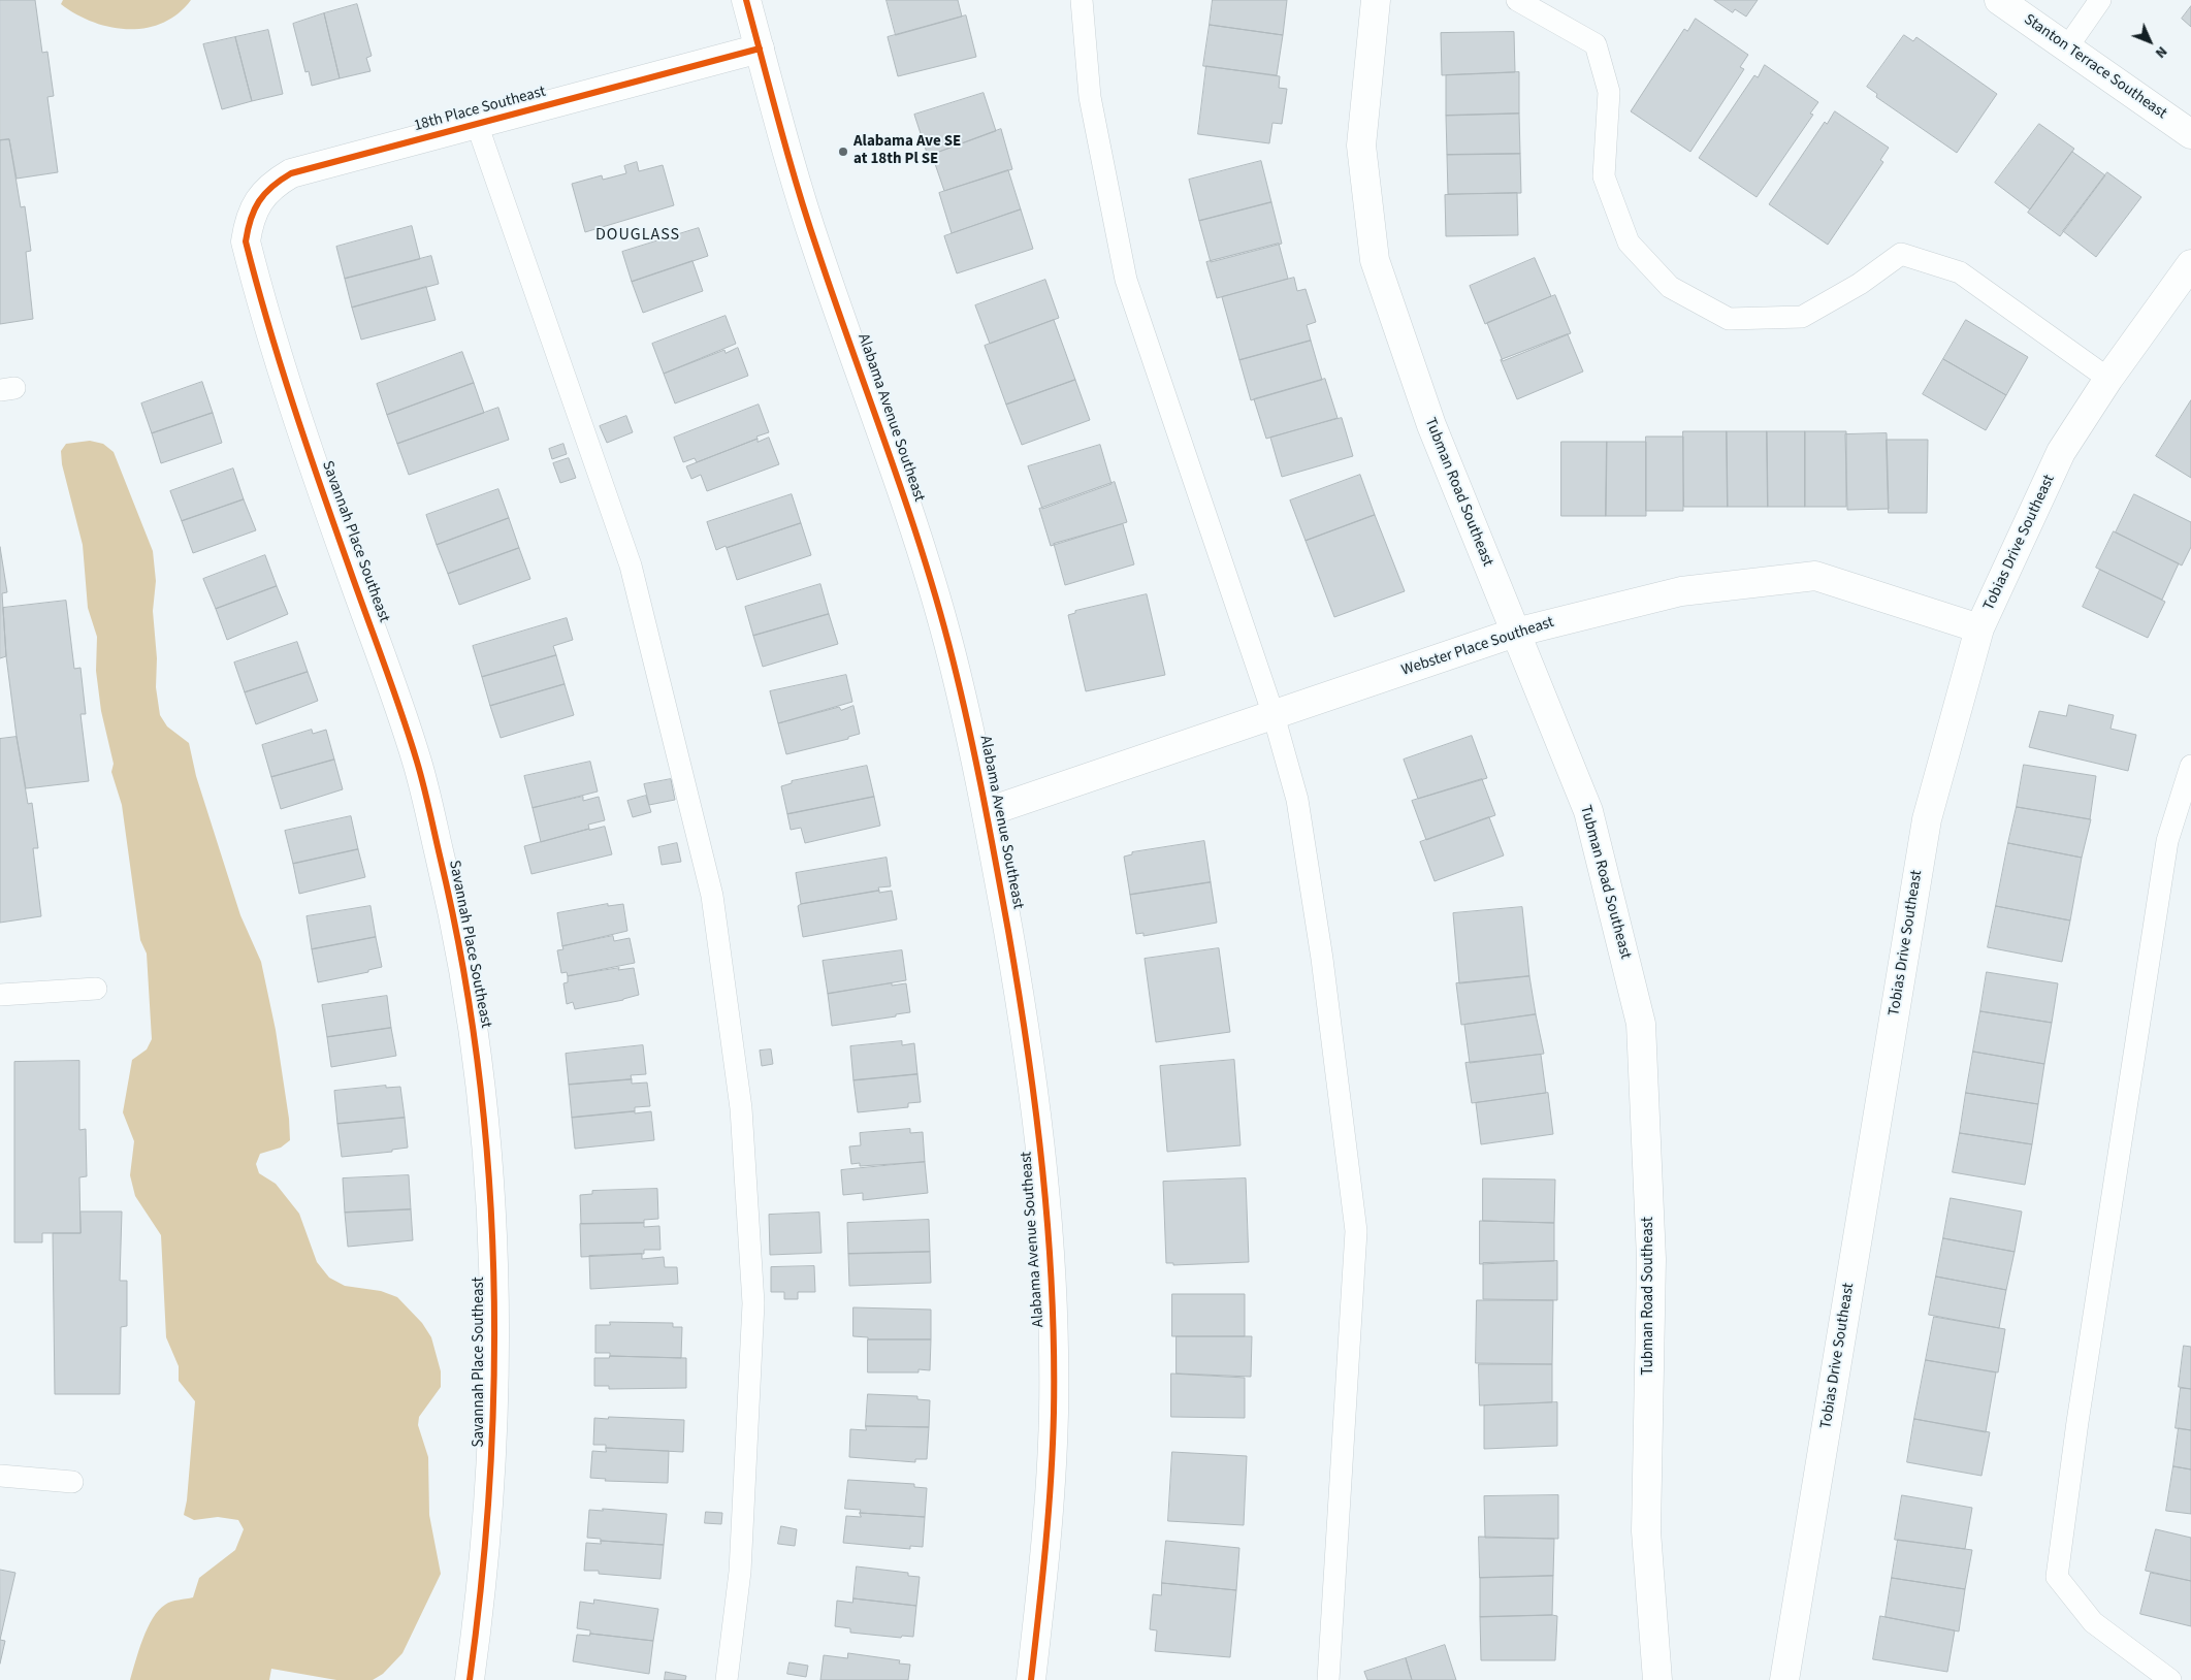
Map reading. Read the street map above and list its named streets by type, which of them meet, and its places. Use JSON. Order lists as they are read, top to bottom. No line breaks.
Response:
{"streets":{"street":["Stanton Terrace Southeast","18th Place Southeast","Alabama Avenue Southeast","Tubman Road Southeast","Savannah Place Southeast","Tobias Drive Southeast","Webster Place Southeast"]},"crossings":[["18th Place Southeast","Alabama Avenue Southeast"],["18th Place Southeast","Savannah Place Southeast"],["Alabama Avenue Southeast","Webster Place Southeast"],["Tubman Road Southeast","Webster Place Southeast"],["Tobias Drive Southeast","Webster Place Southeast"]],"districts":["DOUGLASS"],"places":["Alabama Ave SE at 18th Pl SE"],"north":"bottom right"}
